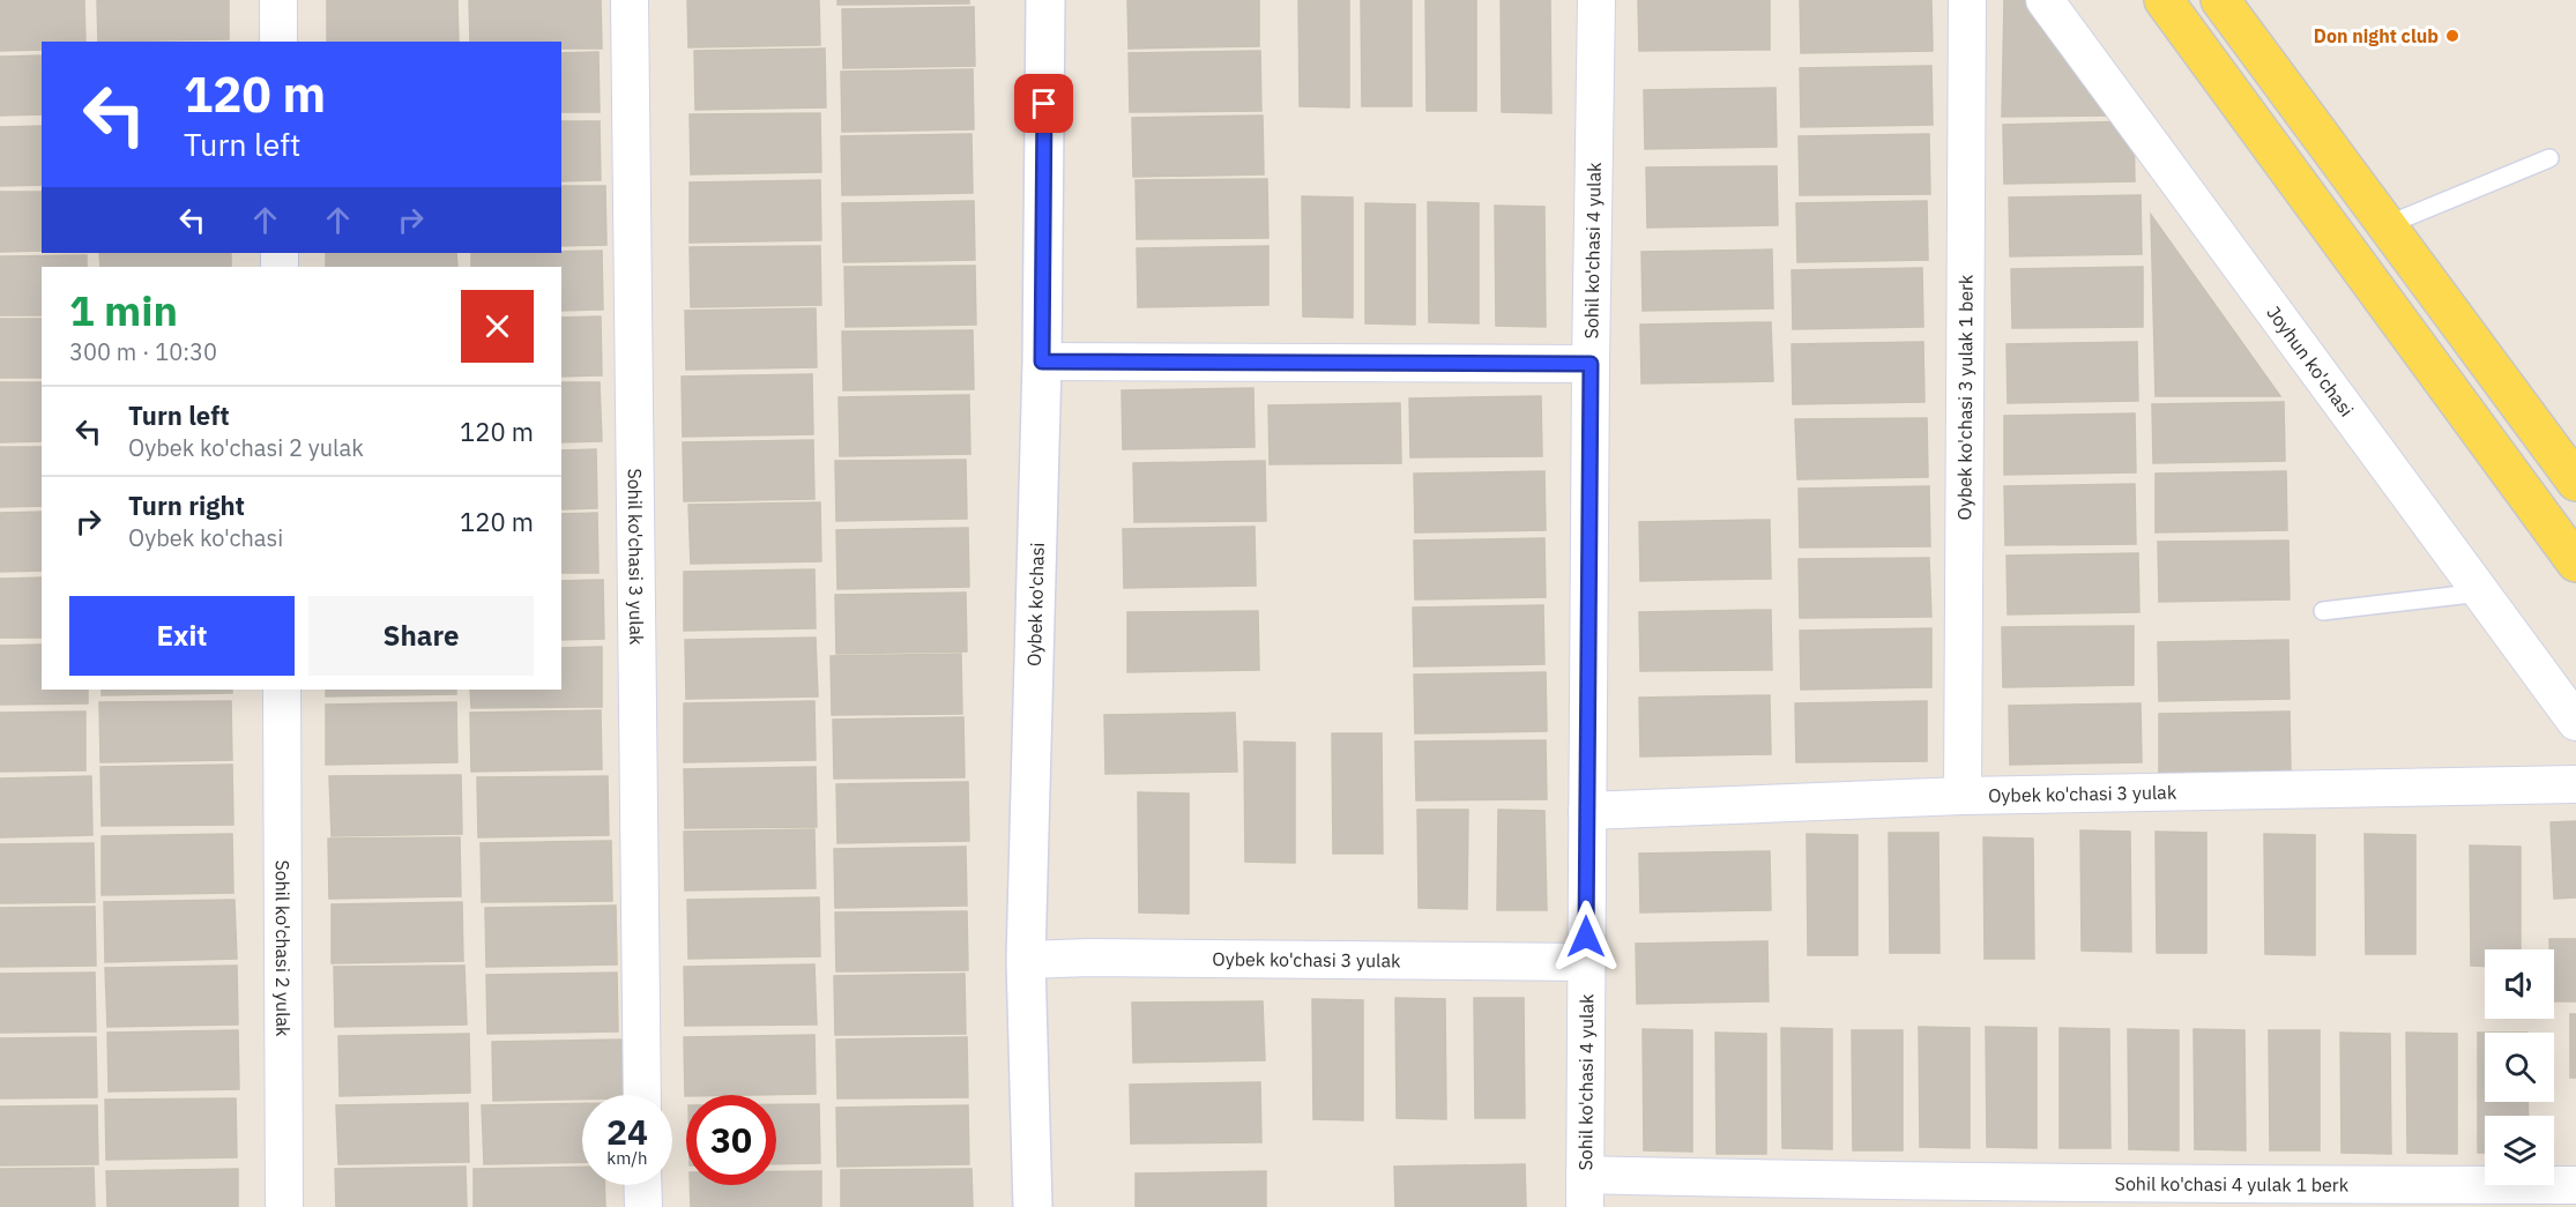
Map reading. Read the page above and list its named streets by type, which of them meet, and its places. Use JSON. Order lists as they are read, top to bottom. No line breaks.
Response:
{"streets":{"street":["Sohil ko'chasi 4 yulak","Joyhun ko'chasi","Oybek ko'chasi 3 yulak 1 berk","Sohil ko'chasi 3 yulak","Oybek ko'chasi","Oybek ko'chasi 3 yulak","Sohil ko'chasi 2 yulak","Sohil ko'chasi 4 yulak 1 berk"]},"crossings":[["Sohil ko'chasi 4 yulak","Oybek ko'chasi 3 yulak"],["Sohil ko'chasi 4 yulak","Sohil ko'chasi 4 yulak 1 berk"],["Oybek ko'chasi 3 yulak 1 berk","Oybek ko'chasi 3 yulak"],["Oybek ko'chasi","Oybek ko'chasi 3 yulak"]],"places":["Don night club"],"page":{"turn":["120 m","Turn left"],"heading":["1 min","300 m · 10:30"],"list":[{"name":"Turn left","note":"Oybek ko'chasi 2 yulak","value":"120 m"},{"name":"Turn right","note":"Oybek ko'chasi","value":"120 m"}],"buttons":["Exit","Share"],"speed":"24 km/h","limit":"30"}}
